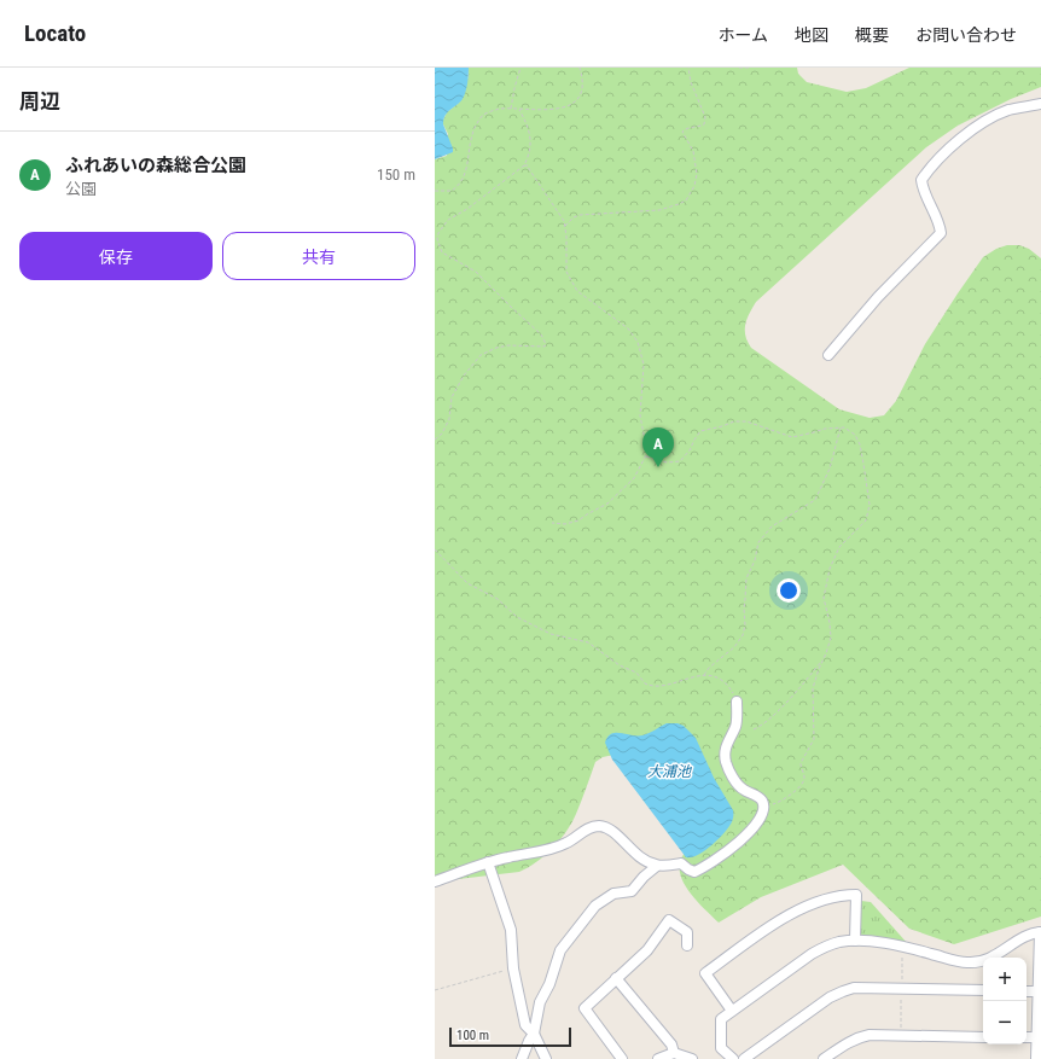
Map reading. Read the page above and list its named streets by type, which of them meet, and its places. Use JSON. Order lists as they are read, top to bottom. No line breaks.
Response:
{"water":["大浦池"],"scale_bar":"100 m","page":{"header":"Locato","nav":["ホーム","地図","概要","お問い合わせ"],"heading":"周辺","list":[{"mark":"A","name":"ふれあいの森総合公園","note":"公園","value":"150 m"}],"buttons":["保存","共有"],"pins":"A","map_buttons":["+","−"],"scale":"100 m"}}
